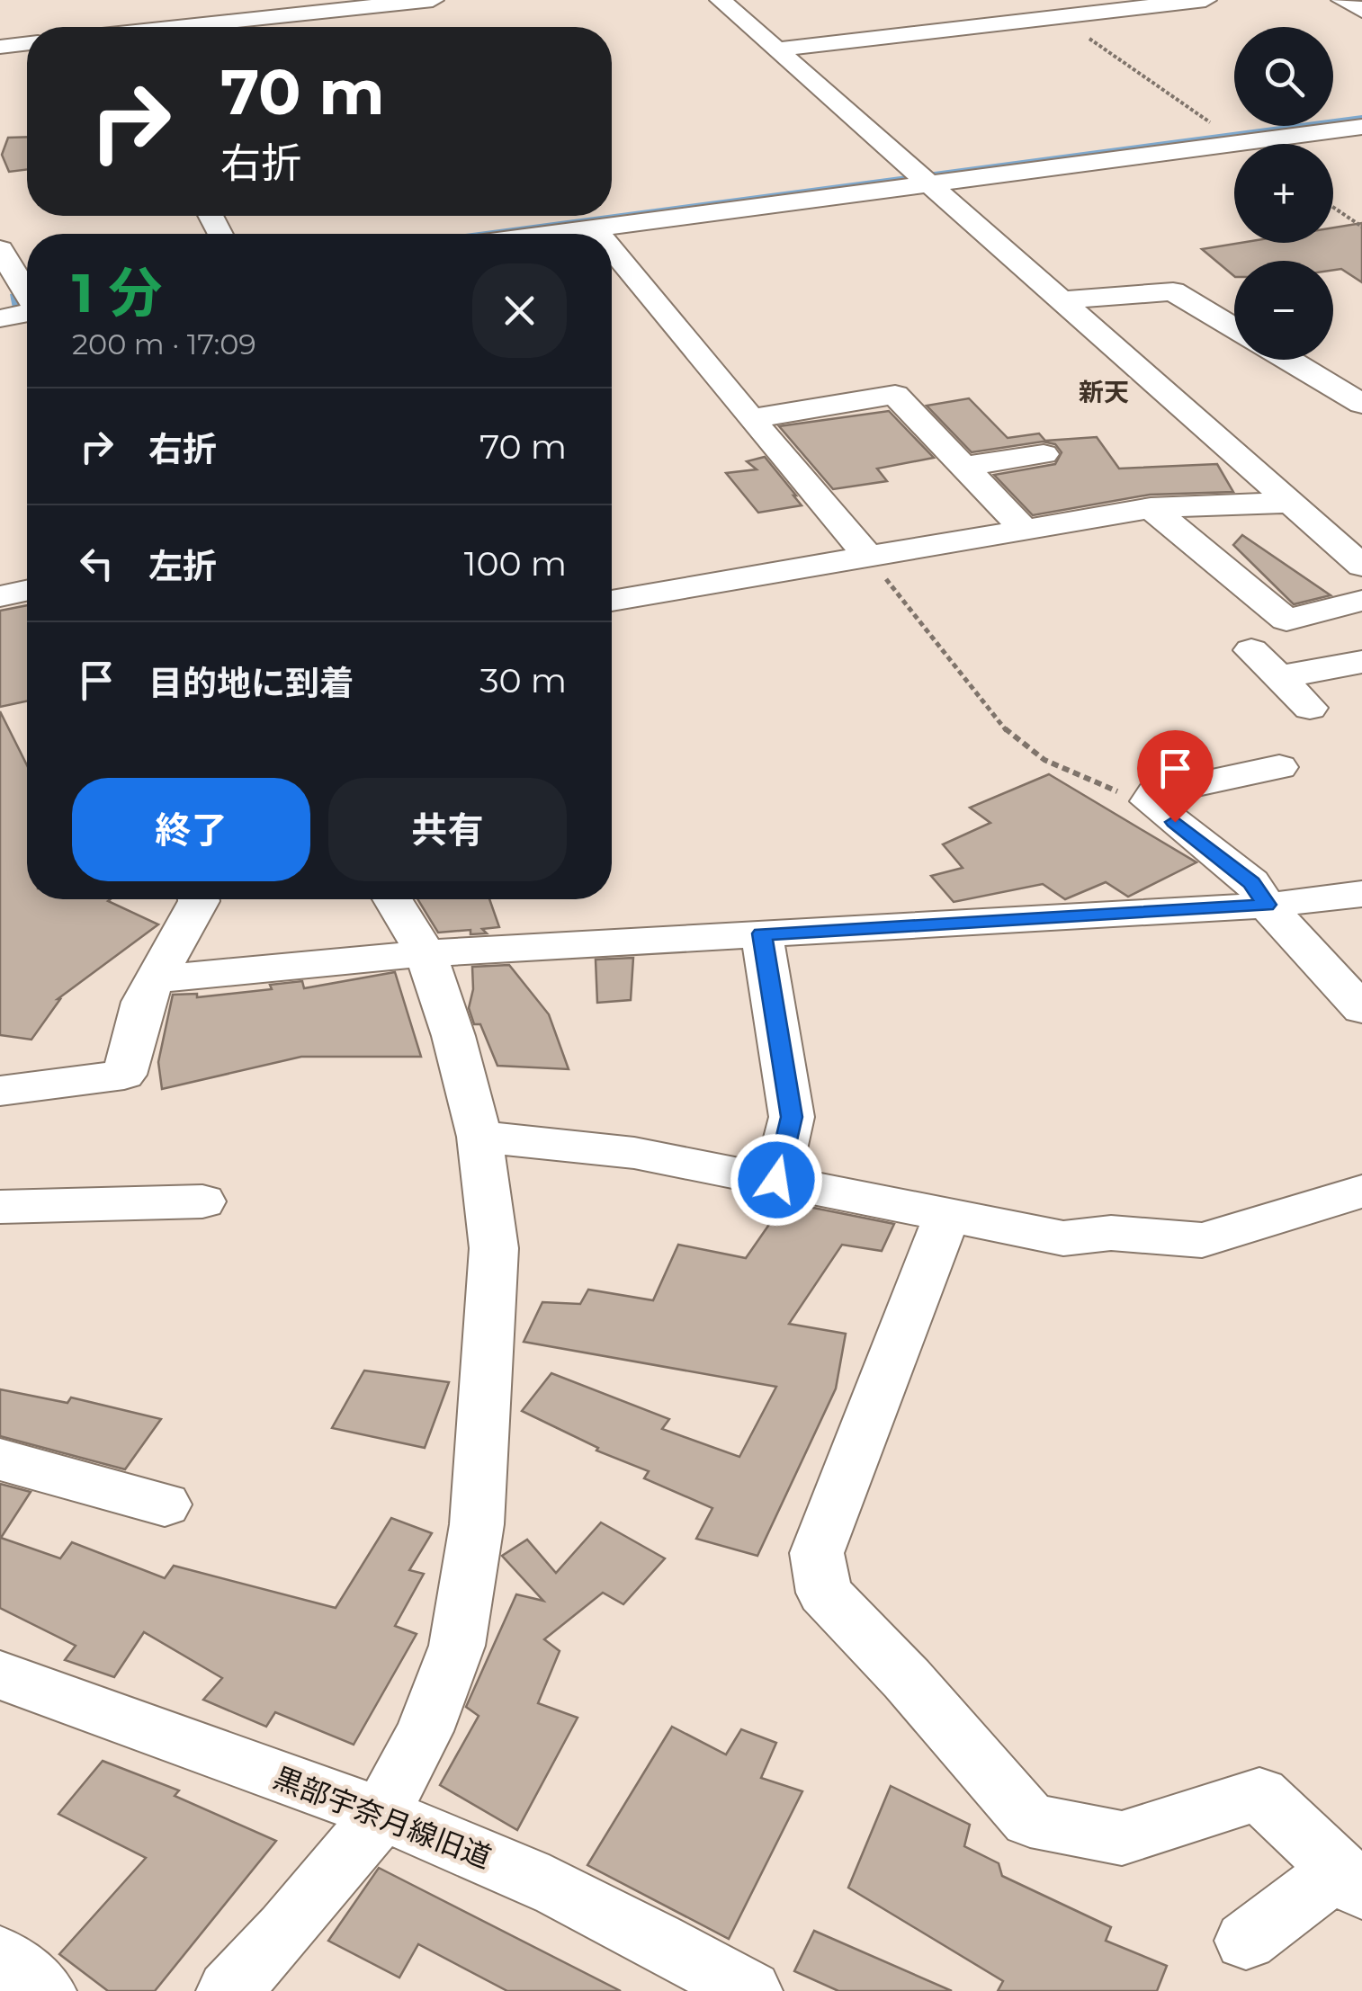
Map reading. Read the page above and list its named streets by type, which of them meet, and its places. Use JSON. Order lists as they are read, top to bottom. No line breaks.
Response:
{"streets":{"street":["黒部宇奈月線旧道"]},"districts":["新天"],"page":{"map_buttons":["+","−"],"turn":["70 m","右折"],"heading":["1 分","200 m · 17:09"],"list":[{"name":"右折","value":"70 m"},{"name":"左折","value":"100 m"},{"name":"目的地に到着","value":"30 m"}],"buttons":["終了","共有"]}}
